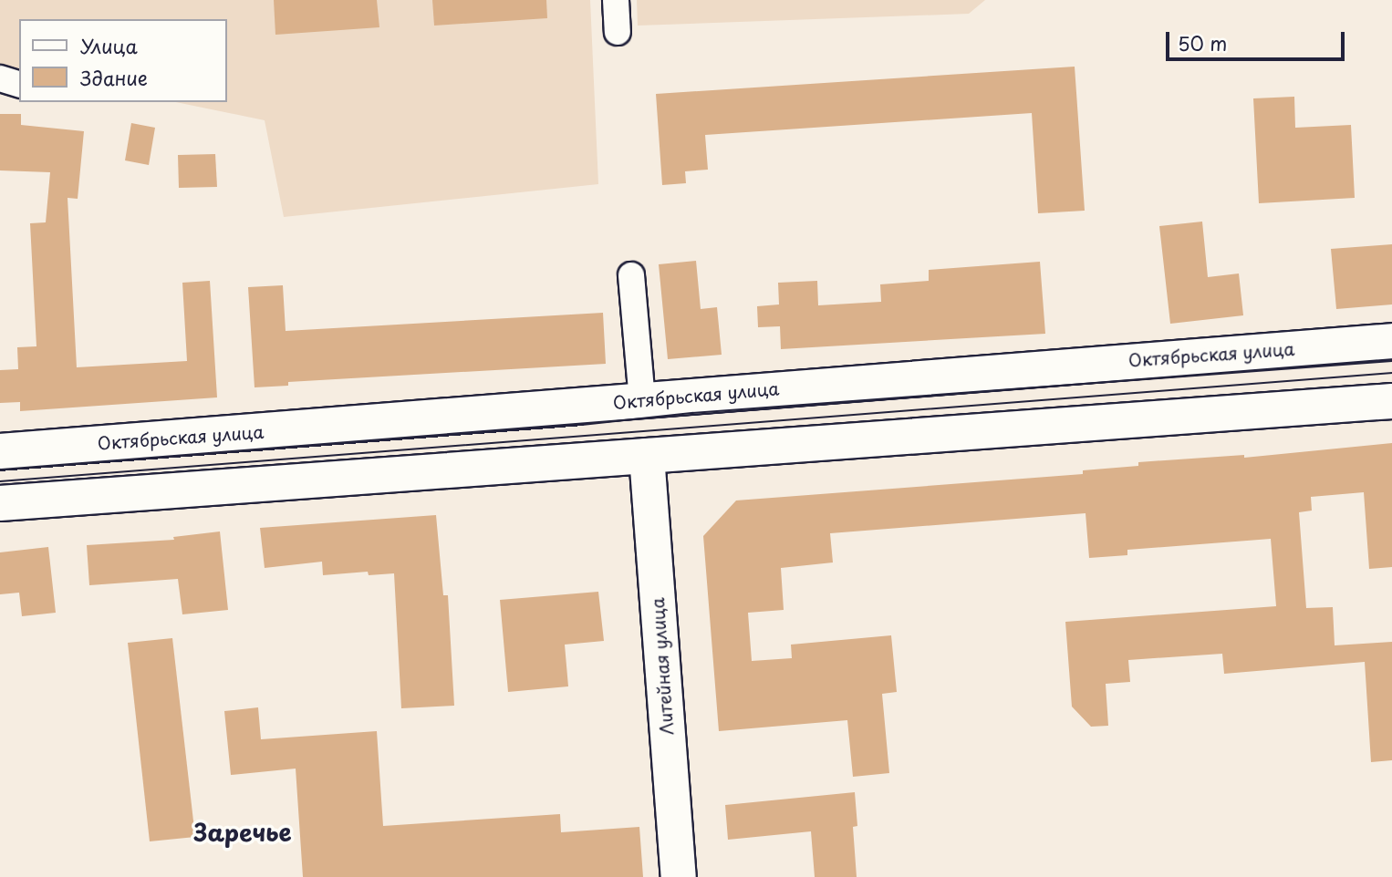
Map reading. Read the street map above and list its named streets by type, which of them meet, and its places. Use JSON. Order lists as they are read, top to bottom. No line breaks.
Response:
{"streets":{"main road":["Октябрьская улица","Литейная улица"]},"crossings":[["Октябрьская улица","Литейная улица"]],"districts":["Заречье"],"legend":["Улица","Здание"],"scale_bar":"50 m"}
